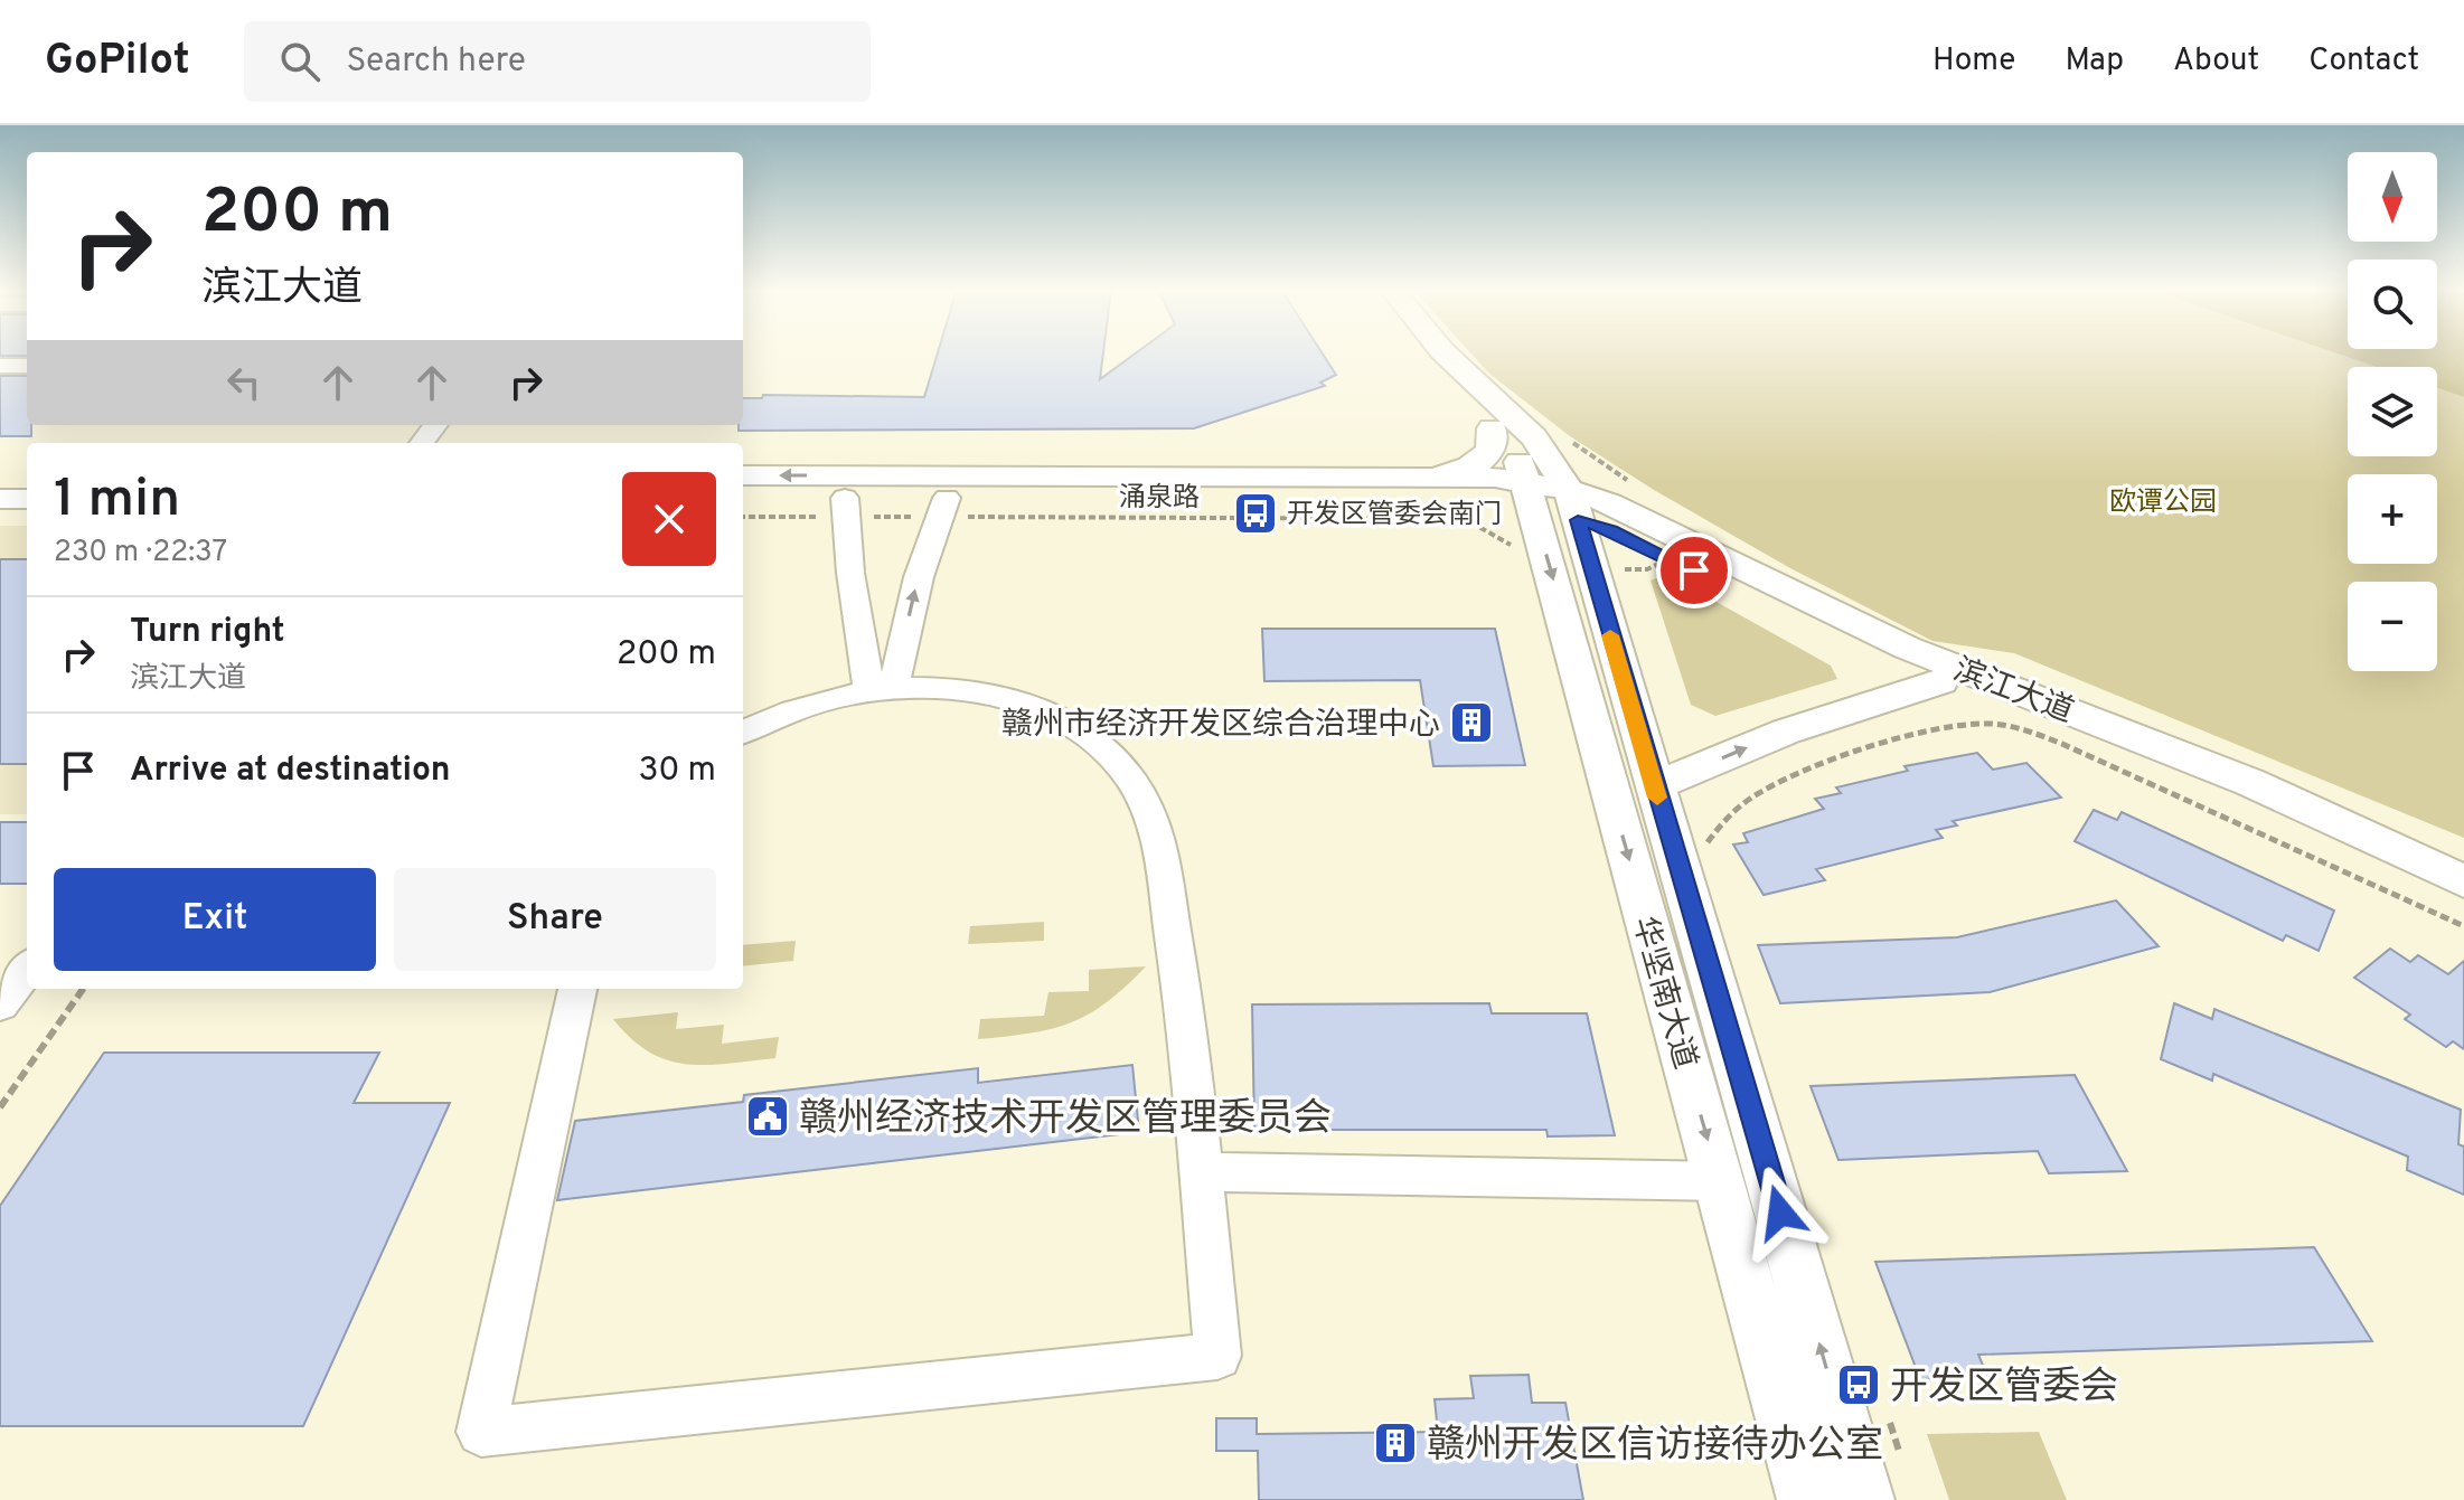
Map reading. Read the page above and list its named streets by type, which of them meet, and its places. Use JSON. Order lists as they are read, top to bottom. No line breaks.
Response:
{"streets":{"main road":["涌泉路","滨江大道","华坚南大道"]},"crossings":[["涌泉路","滨江大道"],["涌泉路","华坚南大道"],["滨江大道","华坚南大道"]],"parks":["欧谭公园"],"places":{"bus stop":["开发区管委会南门","开发区管委会"],"building":["赣州市经济开发区综合治理中心","赣州开发区信访接待办公室"],"public building":["赣州经济技术开发区管理委员会"]},"north":"bottom","page":{"header":"GoPilot","search":"Search here","nav":["Home","Map","About","Contact"],"map_buttons":["+","−"],"turn":["200 m","滨江大道"],"heading":["1 min","230 m · 22:37"],"list":[{"name":"Turn right","note":"滨江大道","value":"200 m"},{"name":"Arrive at destination","value":"30 m"}],"buttons":["Exit","Share"]}}
